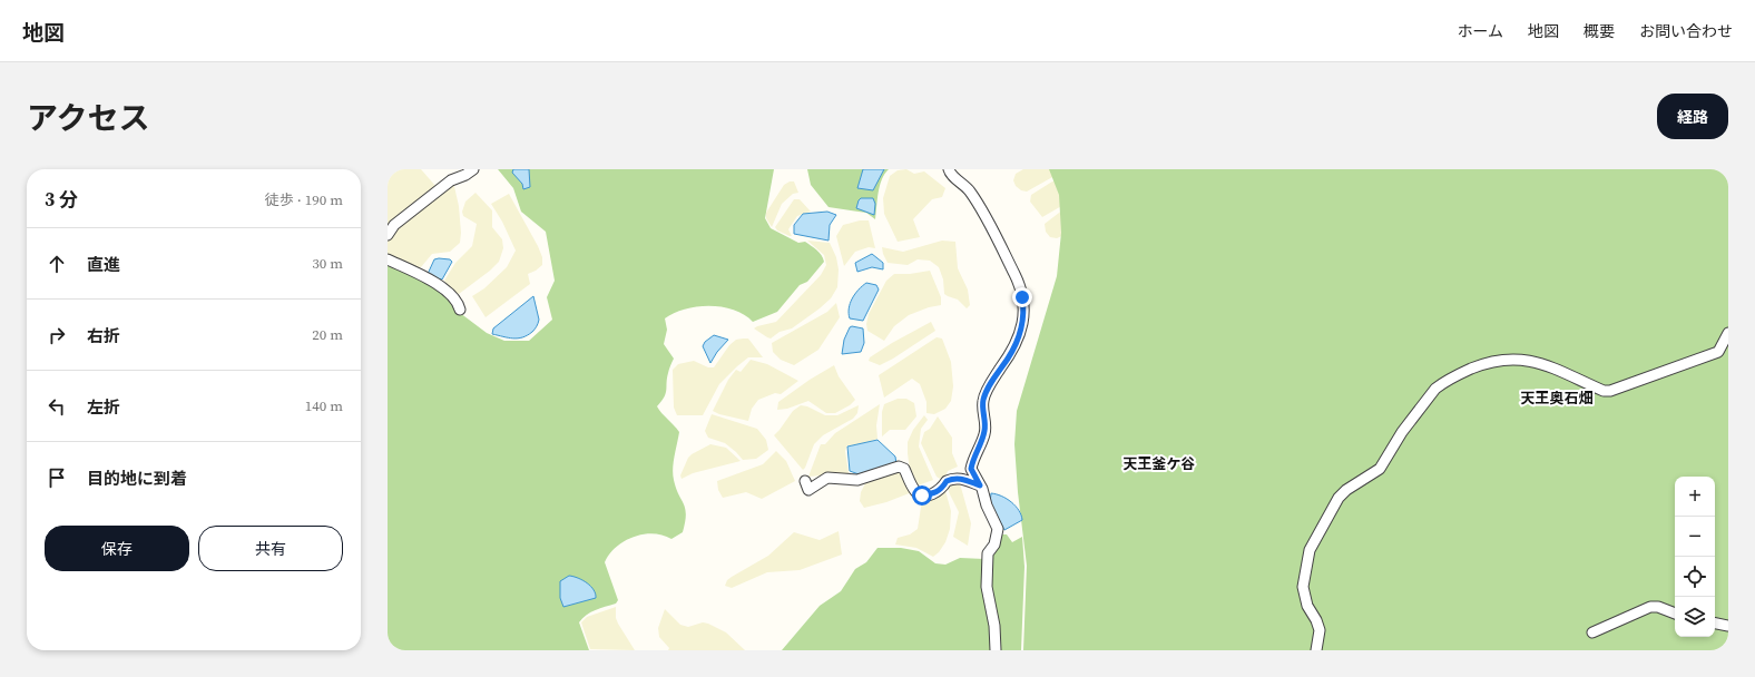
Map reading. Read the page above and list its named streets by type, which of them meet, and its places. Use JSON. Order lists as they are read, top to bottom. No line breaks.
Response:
{"districts":["天王奥石畑","天王釜ケ谷"],"page":{"header":"地図","nav":["ホーム","地図","概要","お問い合わせ"],"title":"アクセス","buttons":["経路",["保存","共有"]],"heading":["3 分","徒歩 · 190 m"],"list":[["直進","30 m"],["右折","20 m"],["左折","140 m"],"目的地に到着"],"map_buttons":["+","−"]}}
